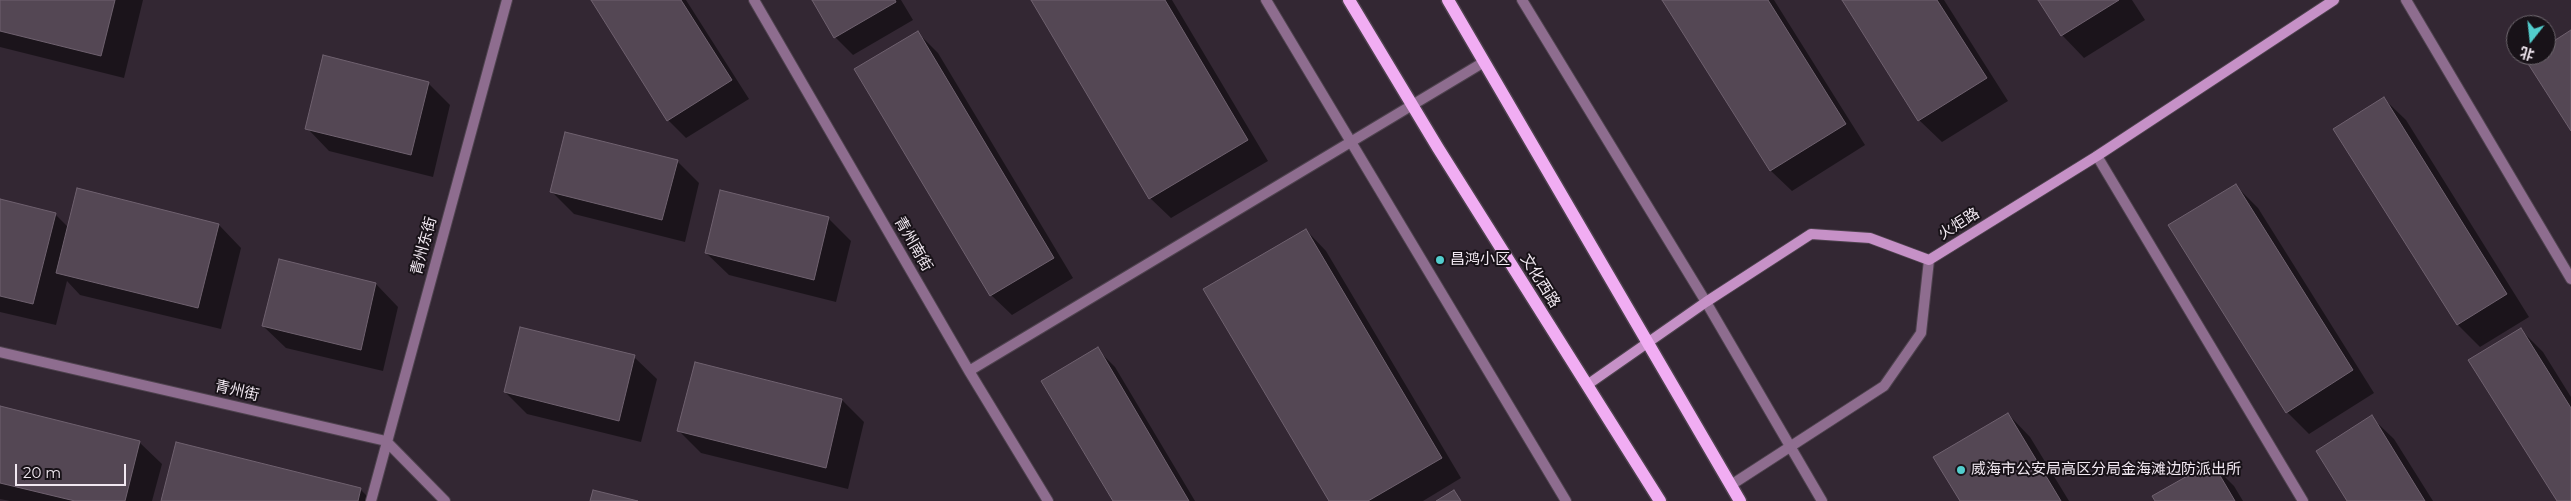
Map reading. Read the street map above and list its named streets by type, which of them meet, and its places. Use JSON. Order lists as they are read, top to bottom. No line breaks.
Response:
{"streets":{"main road":["火炬路","文化西路"],"street":["青州南街","青州东街","青州街"]},"crossings":[["青州东街","青州街"]],"places":["昌鸿小区","威海市公安局高区分局金海滩边防派出所"],"scale_bar":"20 m","north":"bottom"}
